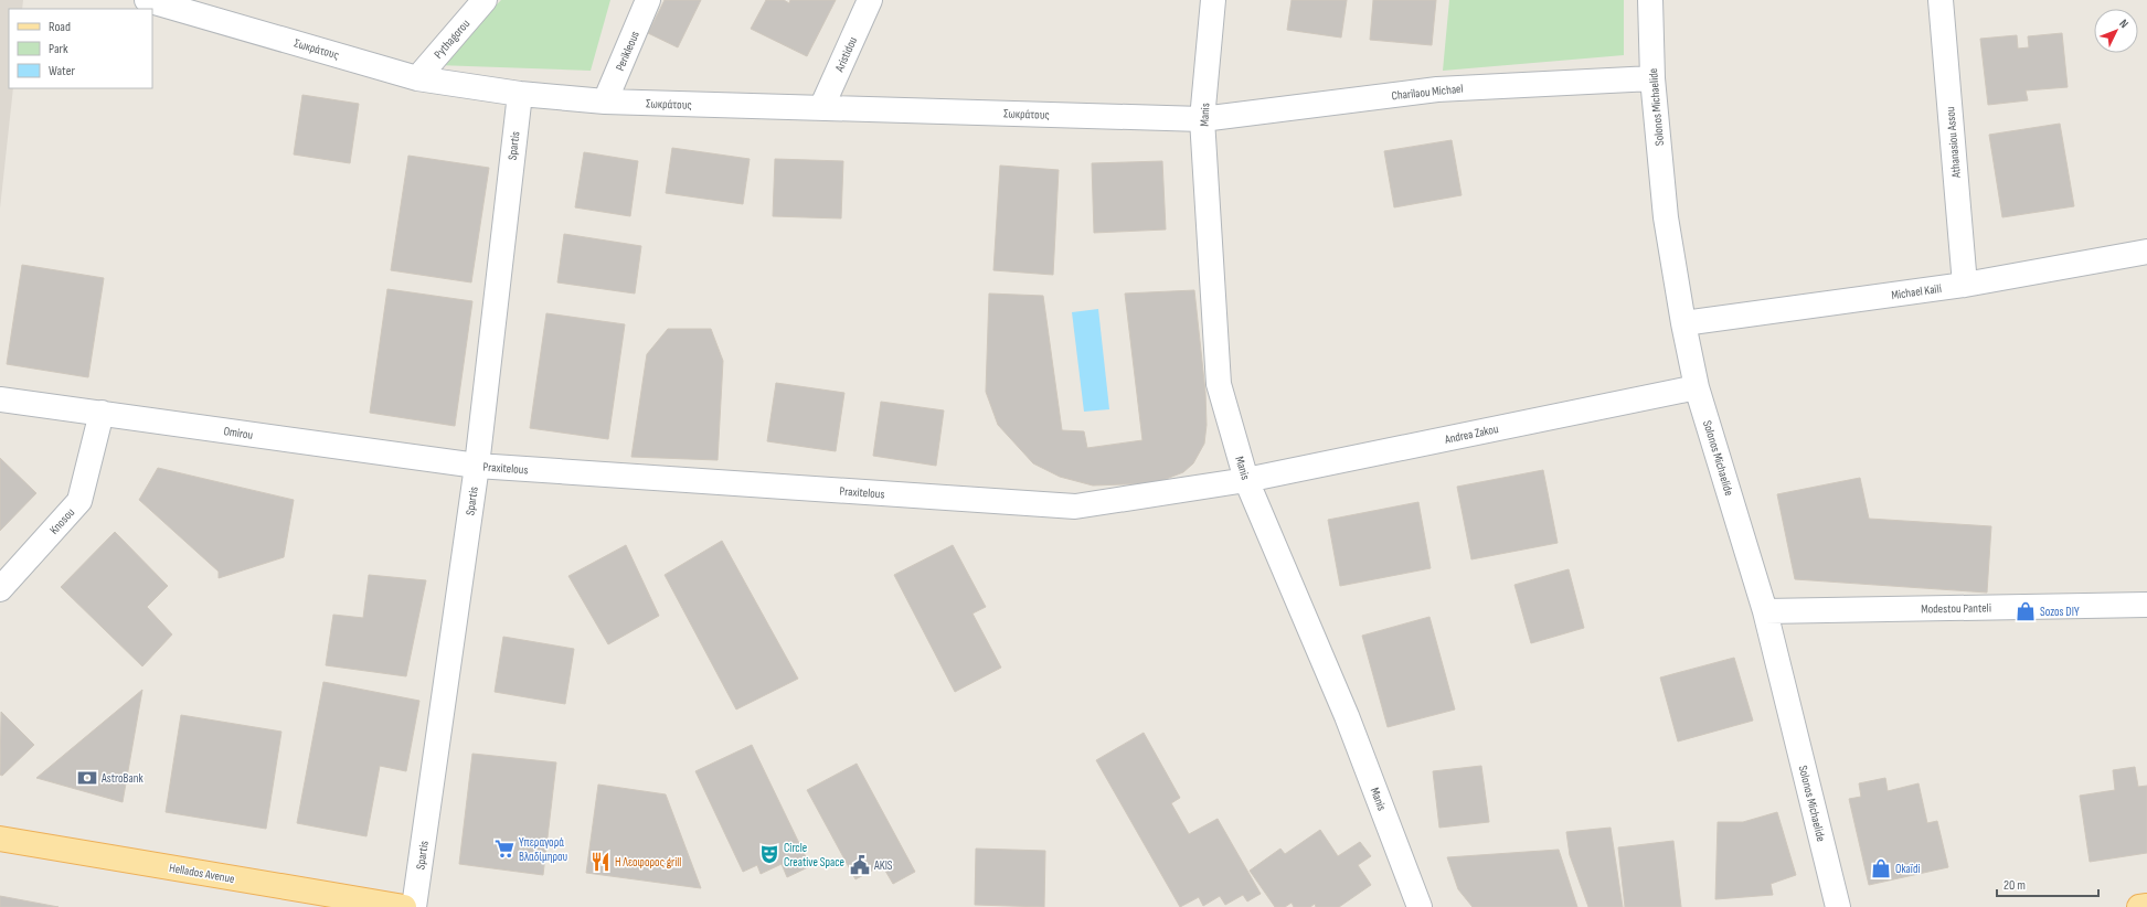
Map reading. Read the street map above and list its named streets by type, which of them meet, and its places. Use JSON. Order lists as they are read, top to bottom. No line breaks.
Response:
{"streets":{"main road":["Hellados Avenue"],"street":["Pythagorou","Σωκράτους","Perikleous","Aristidou","Charilaou Michael","Solonos Michaelide","Manis","Athanasiou Assou","Spartis","Michael Kaili","Omirou","Andrea Zakou","Praxitelous","Knosou","Modestou Panteli"]},"crossings":[["Pythagorou","Σωκράτους"],["Σωκράτους","Perikleous"],["Σωκράτους","Aristidou"],["Σωκράτους","Charilaou Michael"],["Σωκράτους","Manis"],["Σωκράτους","Spartis"],["Charilaou Michael","Solonos Michaelide"],["Charilaou Michael","Manis"],["Solonos Michaelide","Michael Kaili"],["Solonos Michaelide","Andrea Zakou"],["Solonos Michaelide","Modestou Panteli"],["Manis","Andrea Zakou"],["Manis","Praxitelous"],["Athanasiou Assou","Michael Kaili"],["Spartis","Omirou"],["Spartis","Praxitelous"],["Omirou","Praxitelous"],["Omirou","Knosou"],["Andrea Zakou","Praxitelous"]],"places":{"shop":["Sozos DIY","Okaïdi"],"bank":["AstroBank"],"supermarket":["Υπεραγορά Βλαδίμηρου"],"theatre":["Circle Creative Space"],"restaurant":["Η Λεοφορος grill"],"public building":["AKIS"]},"legend":["Road","Park","Water"],"scale_bar":"20 m","north":"top right"}
